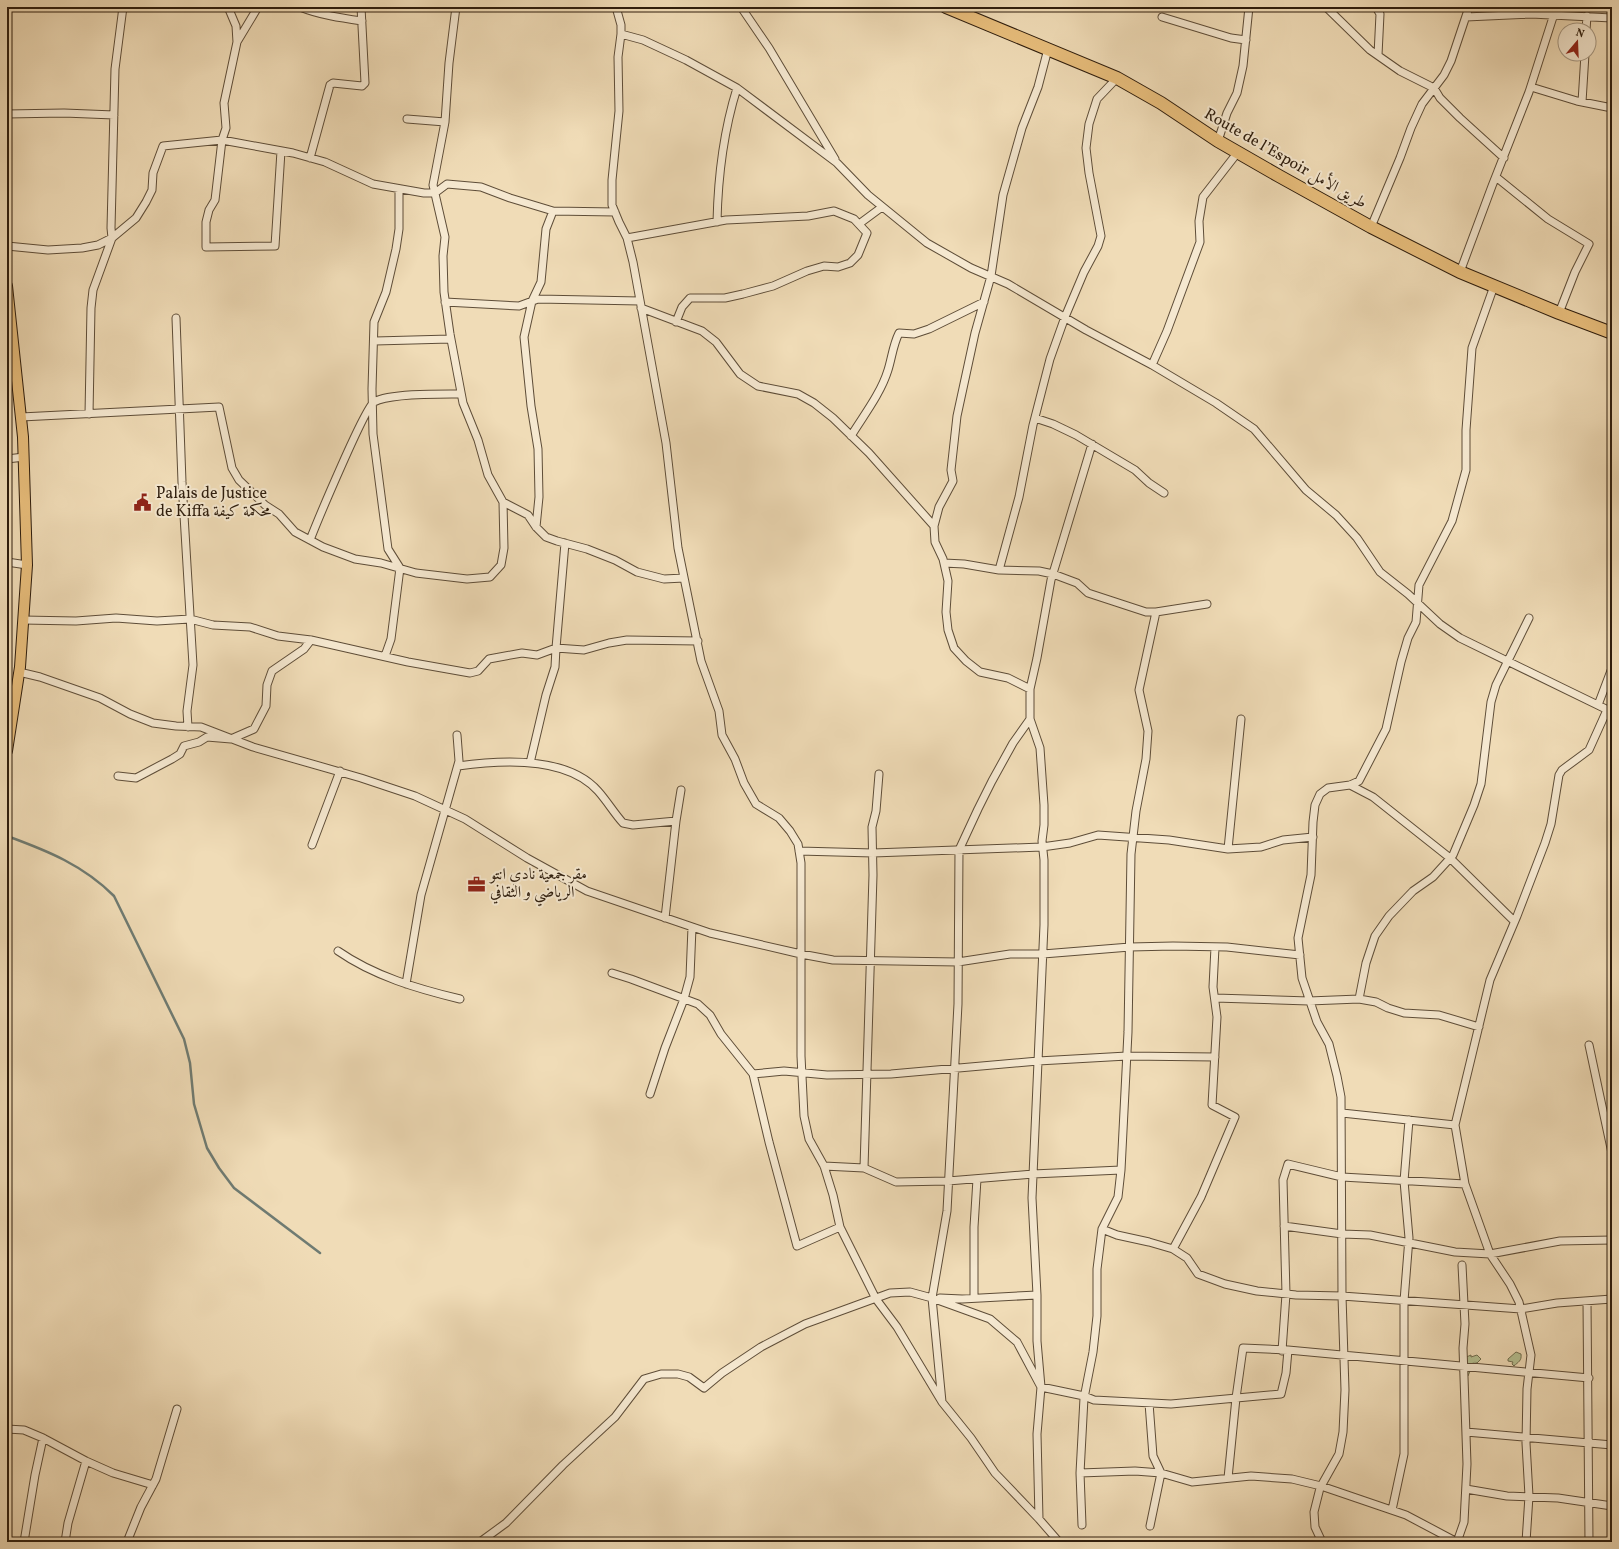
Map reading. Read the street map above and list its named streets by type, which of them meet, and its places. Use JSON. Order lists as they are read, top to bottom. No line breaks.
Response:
{"streets":{"highway":["Route de l’Espoir طريق الأمل"]},"places":{"public building":["Palais de Justice de Kiffa محكمة كيفة"],"office":["مقر جمعية نادي انتو الرياضي و الثقافي"]},"north":"top"}
